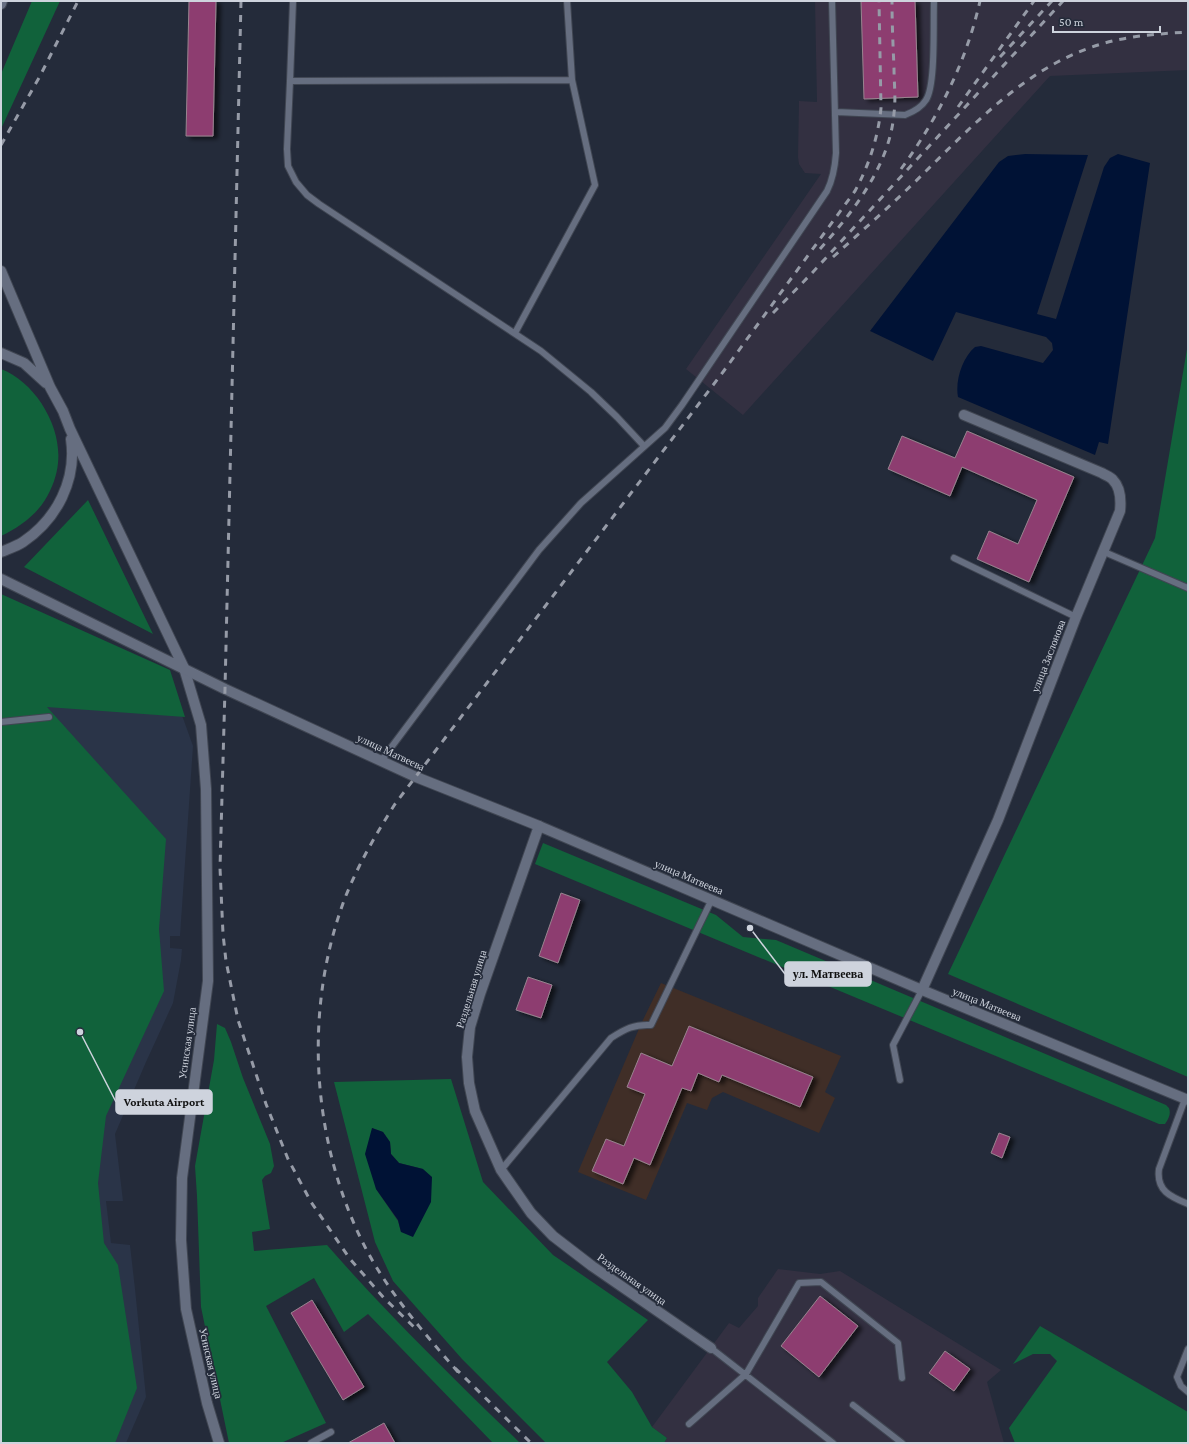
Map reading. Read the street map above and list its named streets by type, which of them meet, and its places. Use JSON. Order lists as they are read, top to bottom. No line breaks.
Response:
{"streets":{"street":["улица Заслонова","улица Матвеева","Раздельная улица","Усинская улица"]},"crossings":[["улица Заслонова","улица Матвеева"],["улица Матвеева","Раздельная улица"],["улица Матвеева","Усинская улица"]],"places":["ул. Матвеева","Vorkuta Airport"],"scale_bar":"50 m"}
